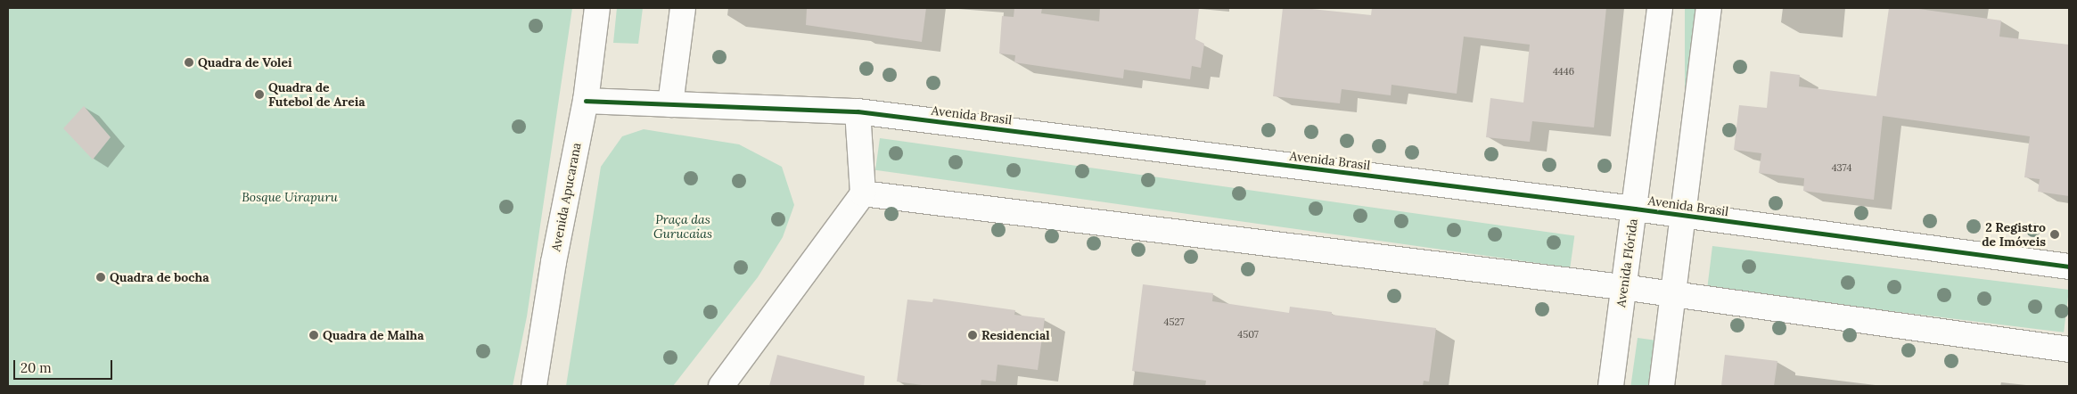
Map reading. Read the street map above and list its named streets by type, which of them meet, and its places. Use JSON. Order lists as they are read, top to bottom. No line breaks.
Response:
{"streets":{"street":["Avenida Brasil","Avenida Apucarana","Avenida Flórida"]},"crossings":[["Avenida Brasil","Avenida Apucarana"],["Avenida Brasil","Avenida Flórida"]],"parks":["Bosque Uirapuru","Praça das Gurucaias"],"places":["Quadra de Volei","Quadra de Futebol de Areia","2 Registro de Imóveis","Quadra de bocha","Quadra de Malha","Residencial"],"house_numbers":["4446","4374","4527","4507"],"scale_bar":"20 m"}
